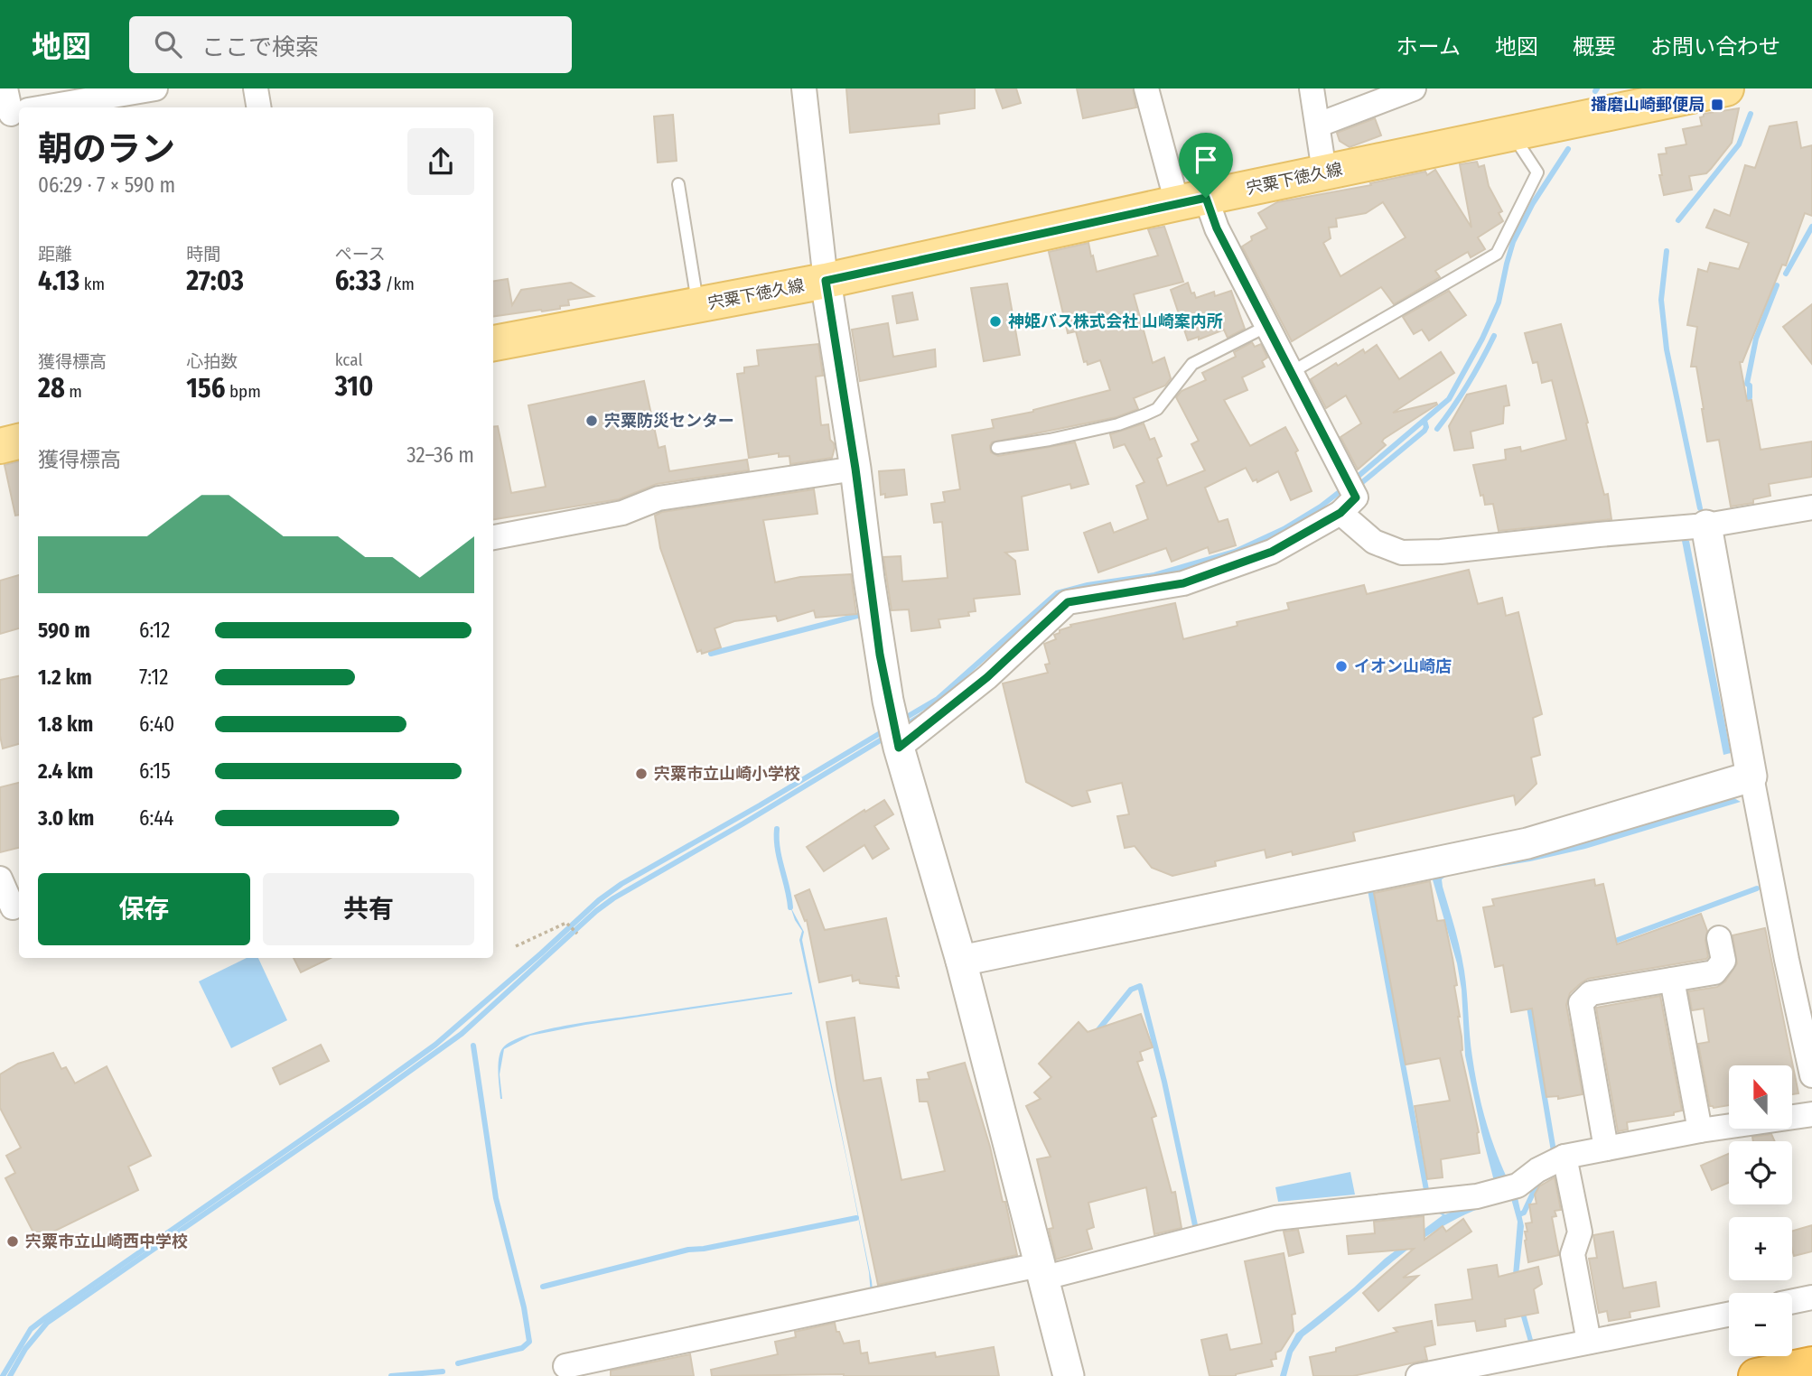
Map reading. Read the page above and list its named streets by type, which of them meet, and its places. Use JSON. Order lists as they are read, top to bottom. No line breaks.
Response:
{"streets":{"main road":["宍粟下徳久線"]},"places":{"transit":["播磨山崎郵便局"],"other":["神姫バス株式会社 山崎案内所","宍粟防災センター","イオン山崎店","宍粟市立山崎小学校","宍粟市立山崎西中学校"]},"north":"top","page":{"header":"地図","search":"ここで検索","nav":["ホーム","地図","概要","お問い合わせ"],"heading":["朝のラン","06:29 · 7 × 590 m"],"stats":[["距離","4.13 km"],["時間","27:03"],["ペース","6:33 /km"],["獲得標高","28 m"],["心拍数","156 bpm"],["kcal","310"]],"chart":["獲得標高","32–36 m"],"list":[{"name":"590 m","note":"6:12"},{"name":"1.2 km","note":"7:12"},{"name":"1.8 km","note":"6:40"},{"name":"2.4 km","note":"6:15"},{"name":"3.0 km","note":"6:44"}],"buttons":["保存","共有"],"map_buttons":["+","−"]}}
